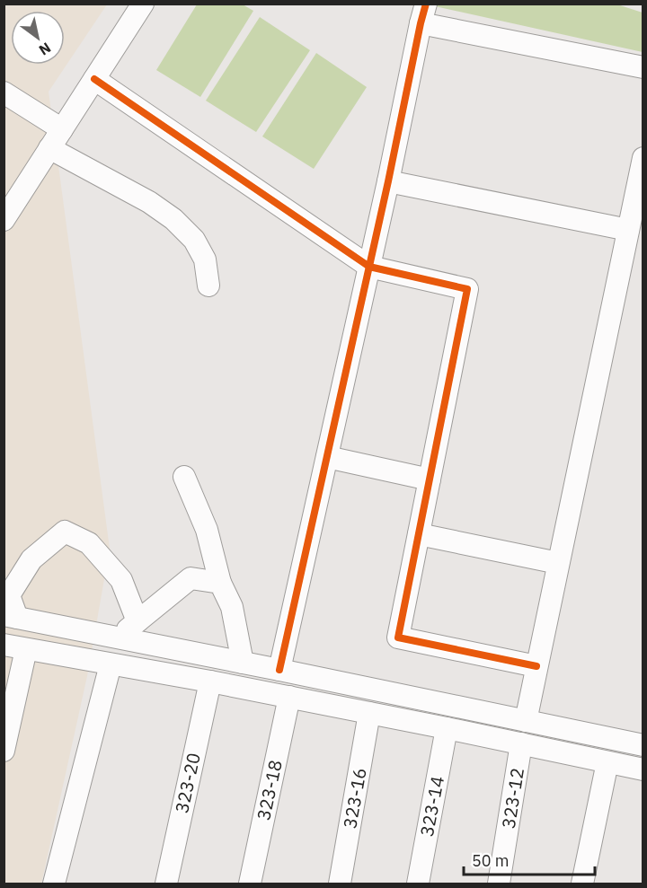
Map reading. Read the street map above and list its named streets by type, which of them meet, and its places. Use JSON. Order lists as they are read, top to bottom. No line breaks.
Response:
{"streets":{"street":["323-20","323-18","323-16","323-12","323-14"]},"scale_bar":"50 m","north":"bottom right"}
